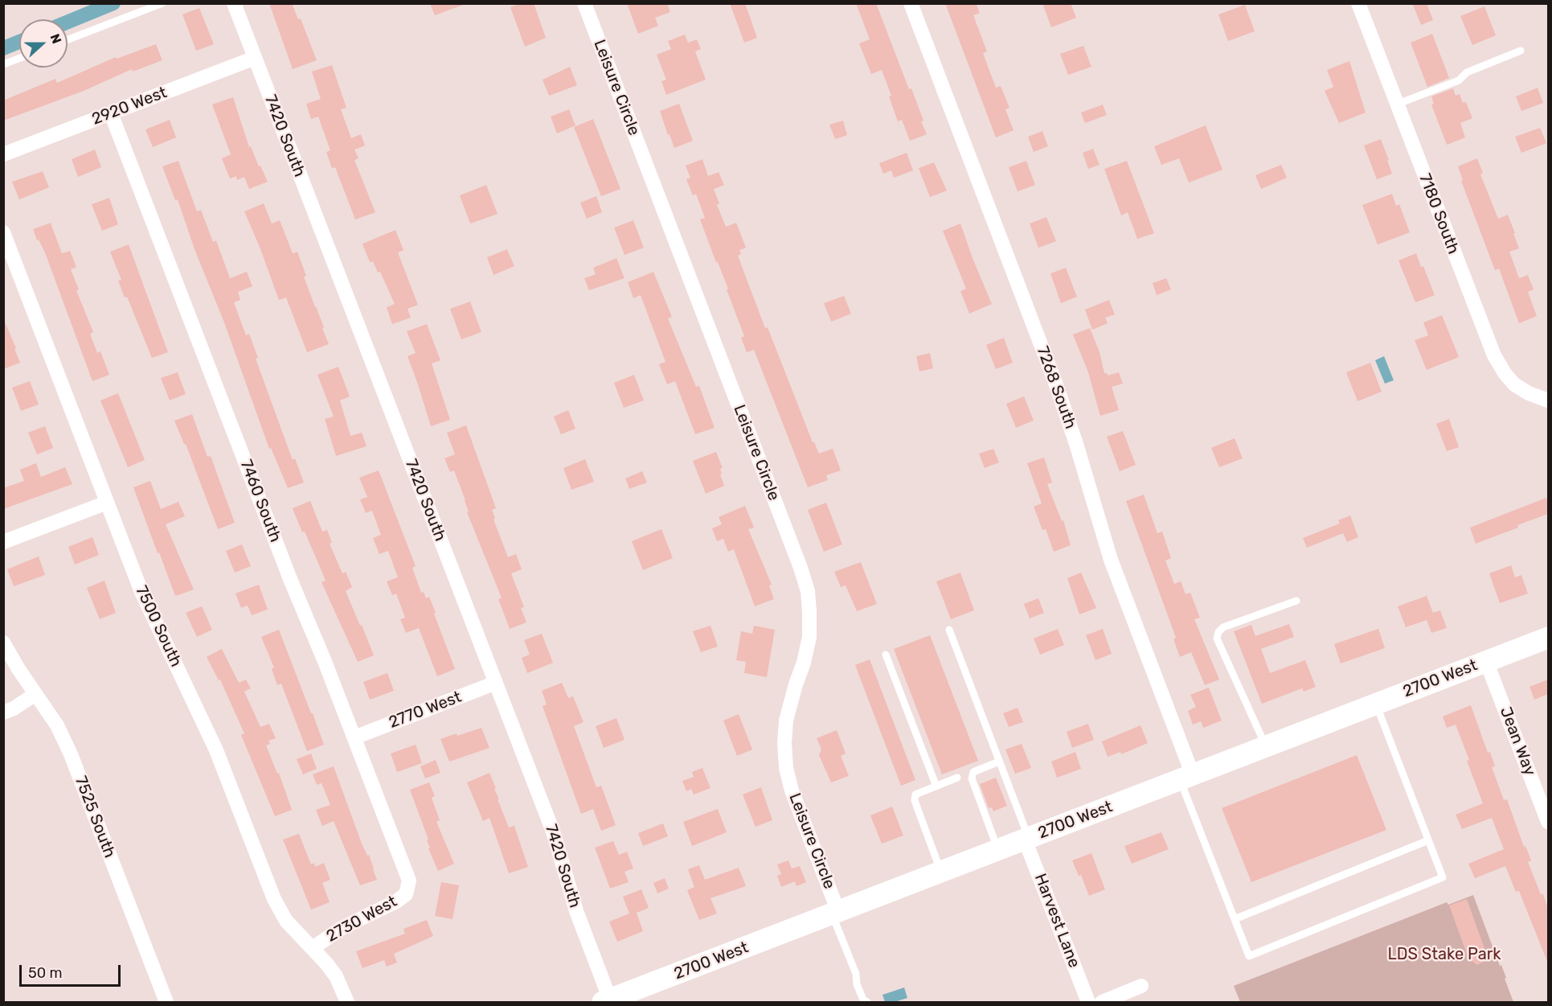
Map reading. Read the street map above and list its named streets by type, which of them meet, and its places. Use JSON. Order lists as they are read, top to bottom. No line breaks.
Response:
{"streets":{"main road":["2700 West"],"street":["Leisure Circle","2920 West","7420 South","7180 South","7268 South","7460 South","7500 South","2770 West","Jean Way","7525 South","2730 West","Harvest Lane"]},"crossings":[["Leisure Circle","2700 West"],["2920 West","7420 South"],["2920 West","7460 South"],["7420 South","2700 West"],["7420 South","2770 West"],["7268 South","2700 West"],["7460 South","2770 West"],["7460 South","2730 West"],["7500 South","2730 West"],["2700 West","Jean Way"],["2700 West","Harvest Lane"]],"parks":["LDS Stake Park"],"scale_bar":"50 m","north":"right"}
